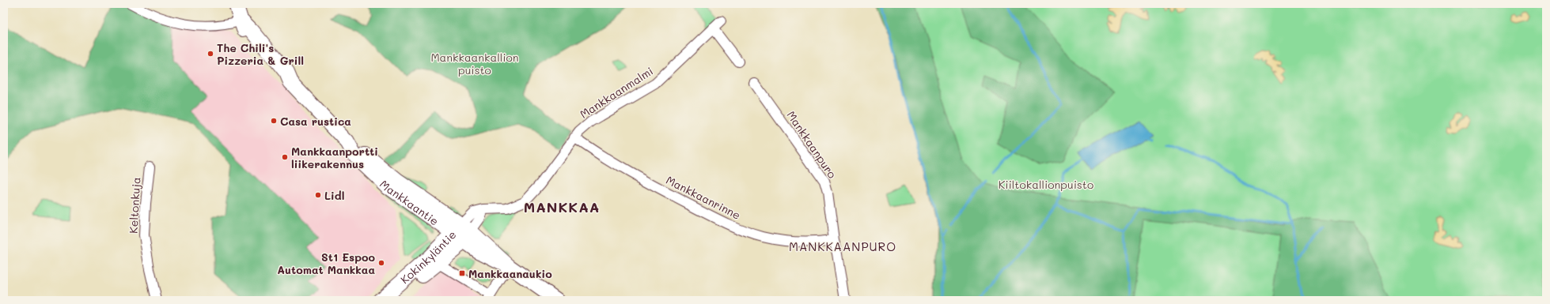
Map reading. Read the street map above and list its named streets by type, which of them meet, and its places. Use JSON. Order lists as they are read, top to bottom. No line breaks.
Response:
{"streets":{"main road":["Mankkaantie","Kokinkyläntie"],"street":["Mankkaanmalmi","Mankkaanpuro","Mankkaanrinne","Keltonkuja"]},"crossings":[["Mankkaanmalmi","Mankkaanrinne"],["Mankkaanmalmi","Mankkaantie"],["Mankkaanmalmi","Kokinkyläntie"],["Mankkaanpuro","Mankkaanrinne"],["Mankkaantie","Kokinkyläntie"]],"districts":["MANKKAA","MANKKAANPURO"],"parks":["Mankkaankallion puisto","Kiiltokallionpuisto"],"places":{"other":["The Chili's Pizzeria & Grill","Casa rustica","Mankkaanportti liikerakennus","Lidl","St1 Espoo Automat Mankkaa"],"transit":["Mankkaanaukio"]}}
